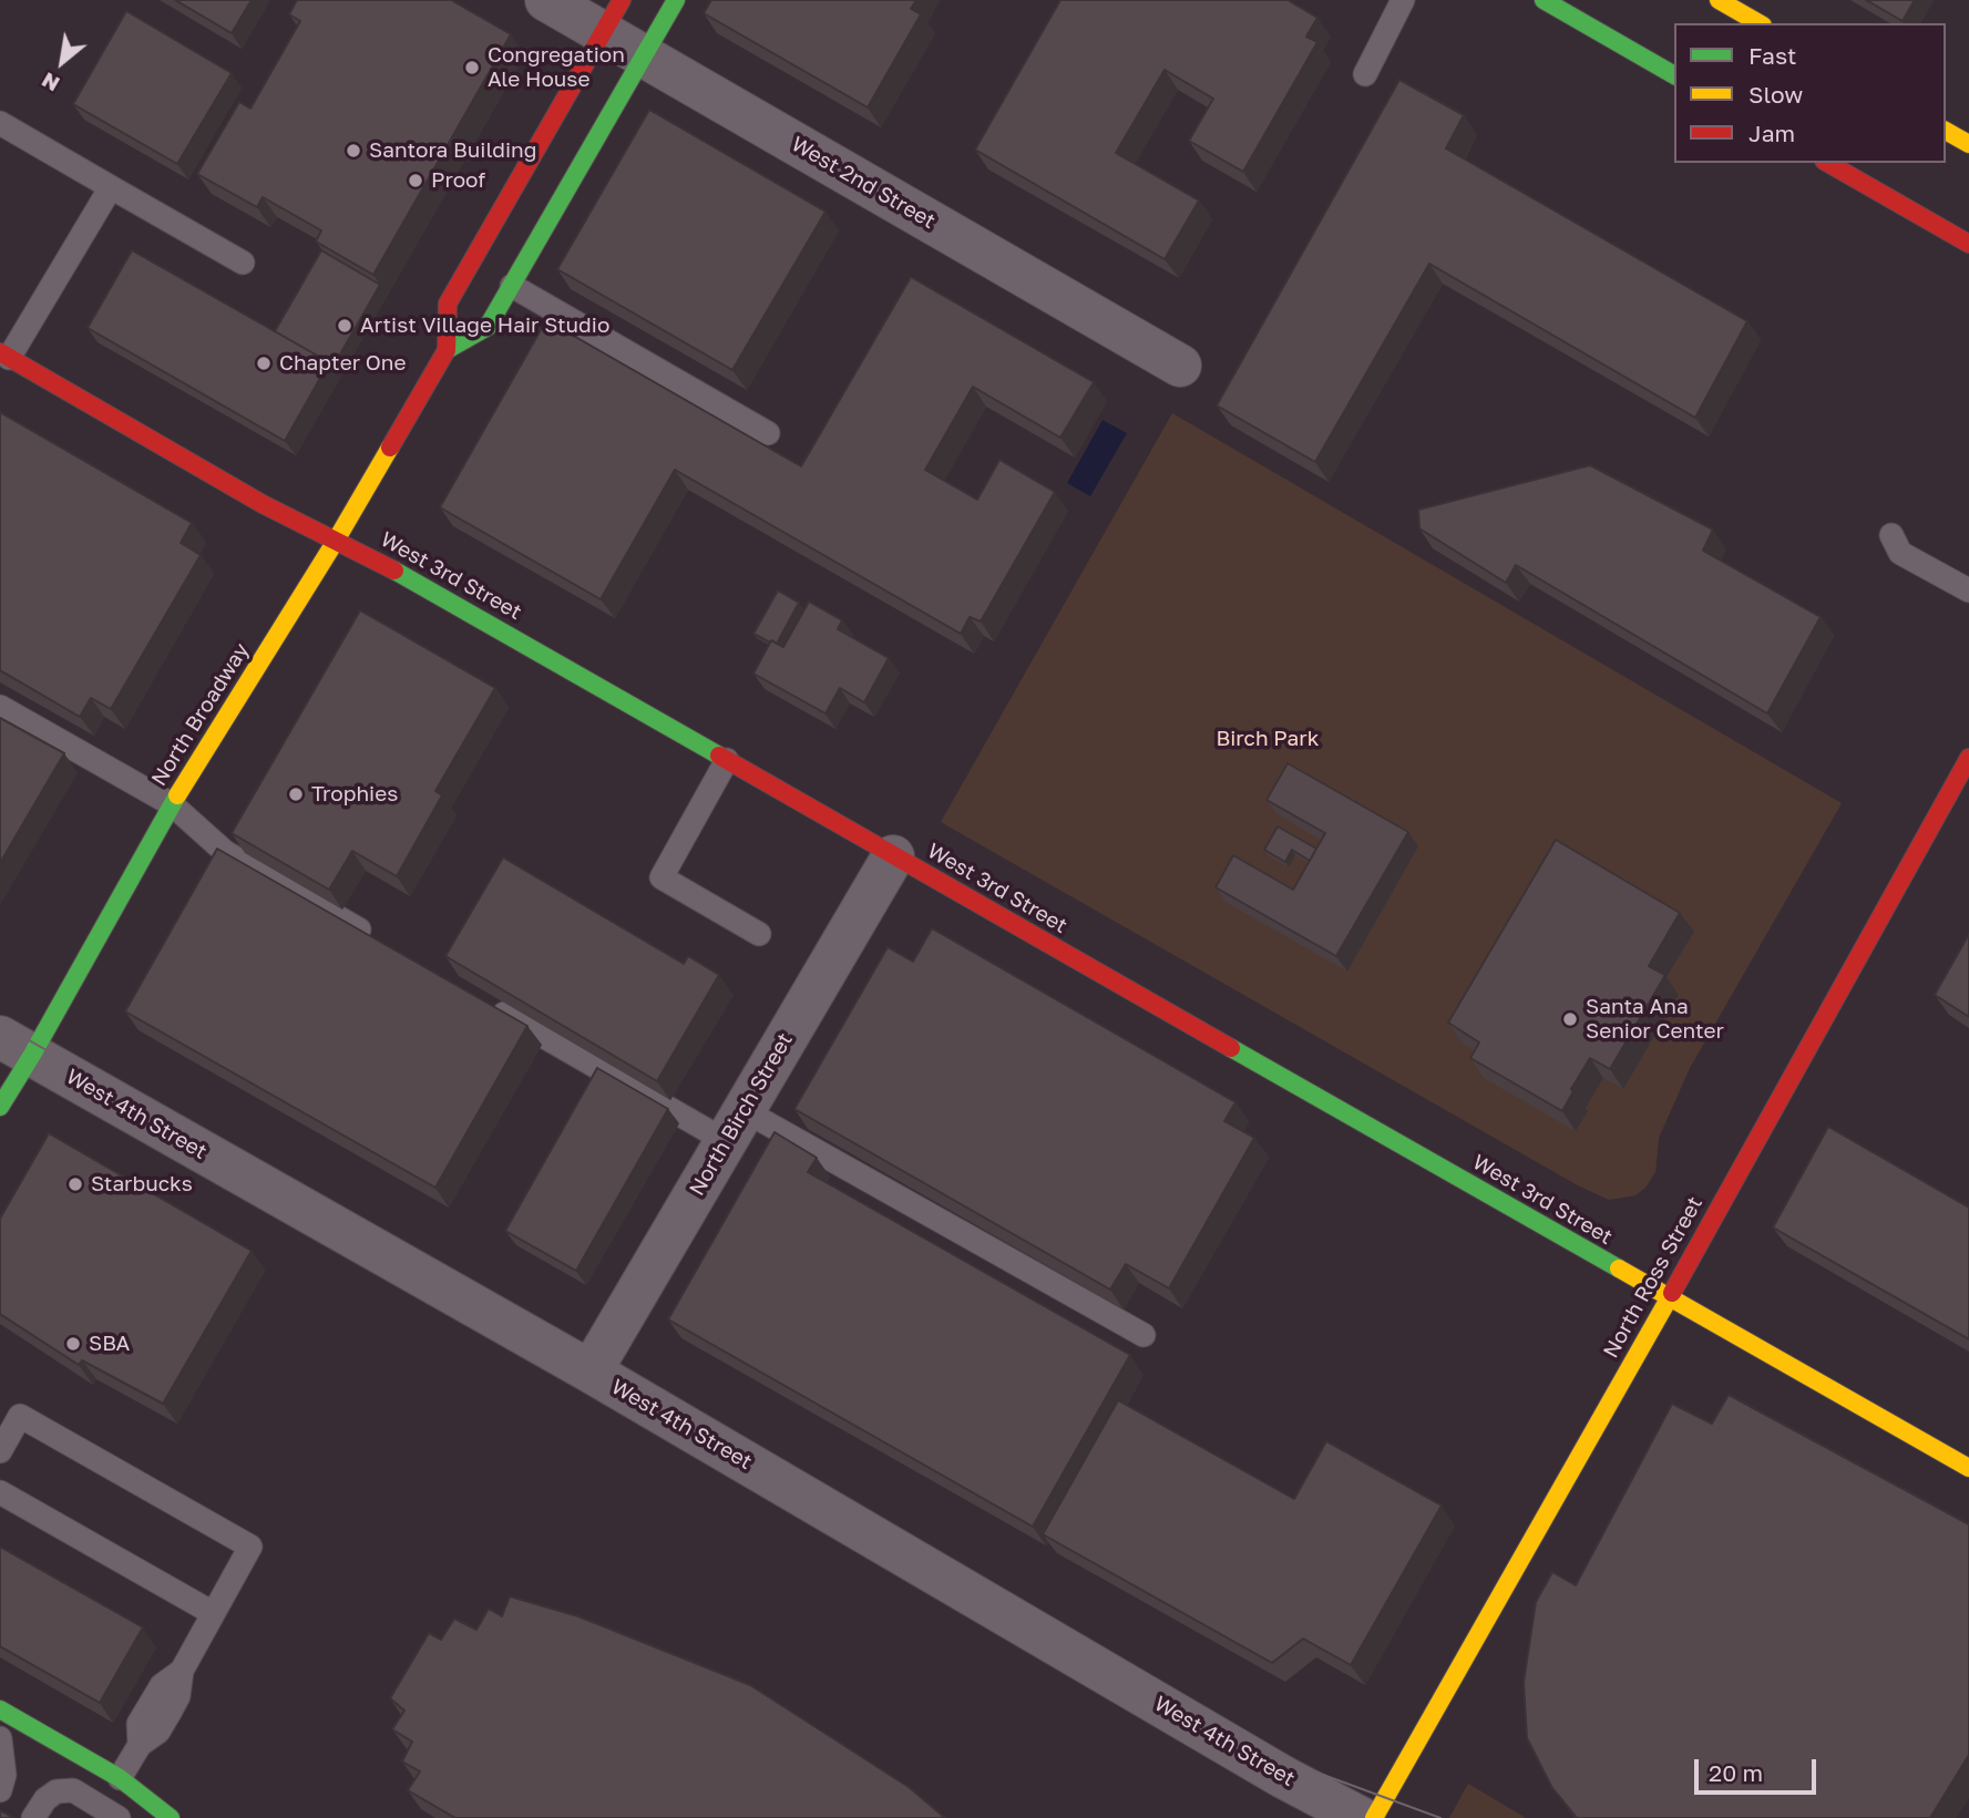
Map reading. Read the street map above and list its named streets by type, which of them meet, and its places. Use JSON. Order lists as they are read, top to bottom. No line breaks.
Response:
{"streets":{"street":["West 2nd Street","West 3rd Street","North Broadway","West 4th Street","North Birch Street","North Ross Street"]},"crossings":[["West 2nd Street","North Broadway"],["West 3rd Street","North Broadway"],["West 3rd Street","North Birch Street"],["West 3rd Street","North Ross Street"],["North Broadway","West 4th Street"],["West 4th Street","North Birch Street"]],"parks":["Birch Park"],"places":["Congregation Ale House","Santora Building","Proof","Artist Village Hair Studio","Chapter One","Trophies","Santa Ana Senior Center","Starbucks","SBA"],"legend":["Fast","Slow","Jam"],"scale_bar":"20 m","north":"bottom left"}
